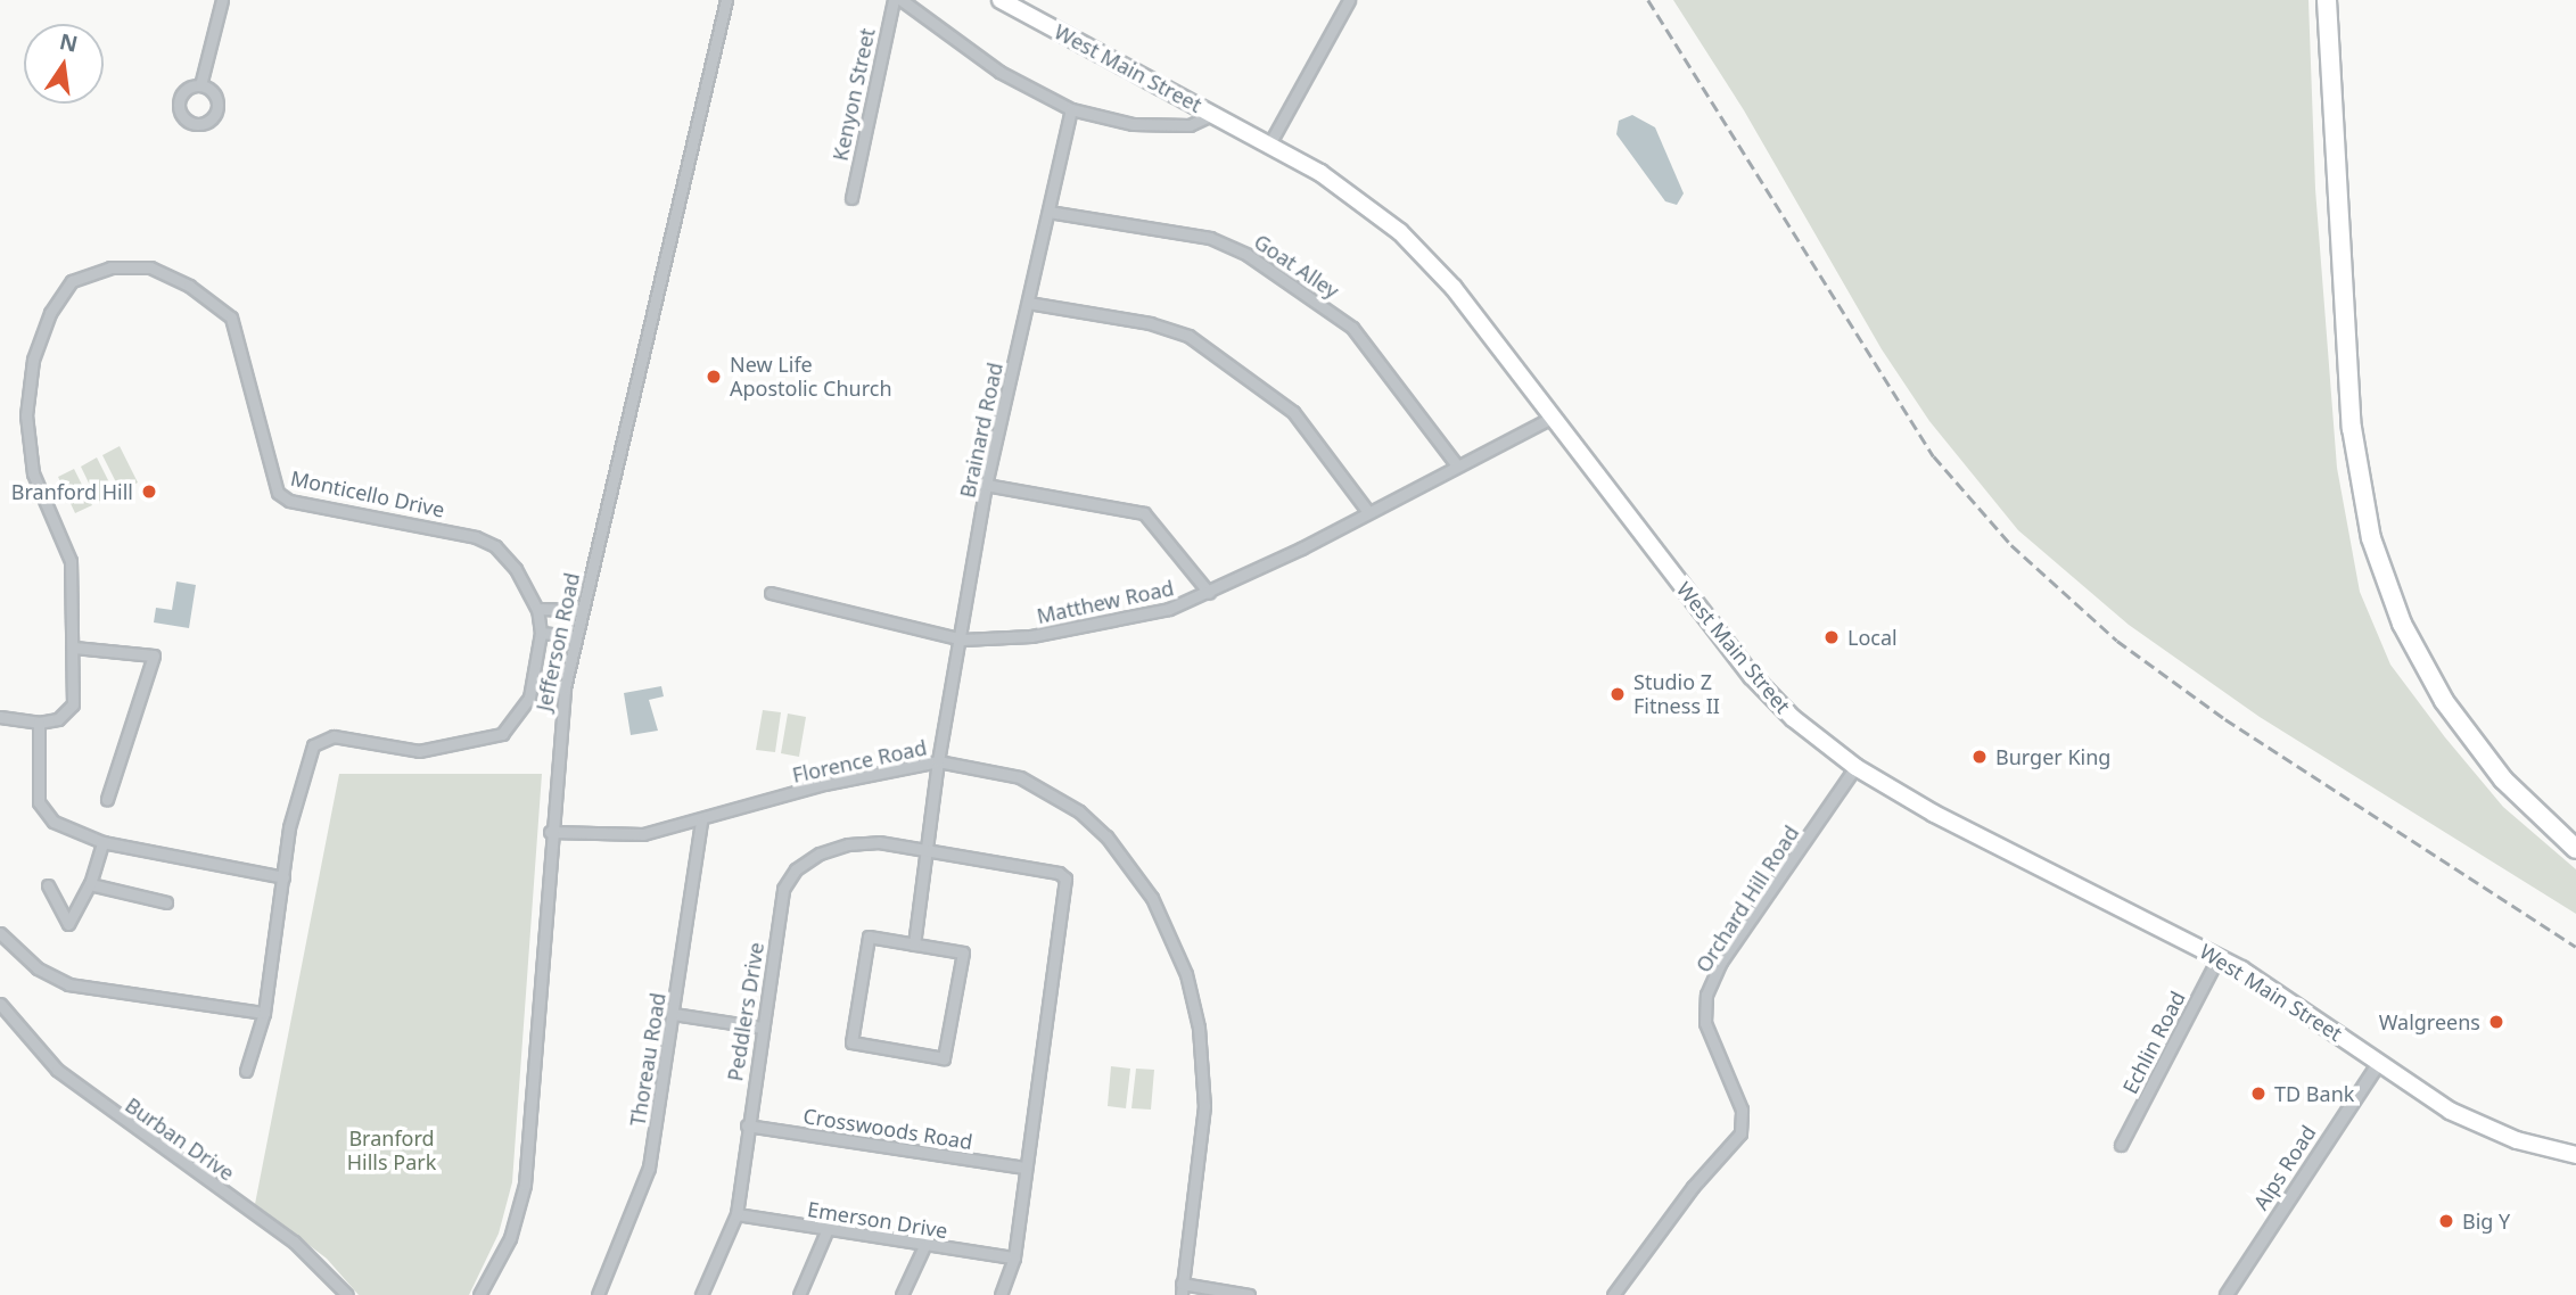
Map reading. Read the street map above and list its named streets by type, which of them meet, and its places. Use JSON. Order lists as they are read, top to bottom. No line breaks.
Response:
{"streets":{"main road":["West Main Street"],"street":["Kenyon Street","Goat Alley","Brainard Road","Monticello Drive","Matthew Road","Jefferson Road","Florence Road","Orchard Hill Road","Peddlers Drive","Echlin Road","Thoreau Road","Crosswoods Road","Burban Drive","Alps Road","Emerson Drive"]},"crossings":[["West Main Street","Brainard Road"],["West Main Street","Matthew Road"],["West Main Street","Orchard Hill Road"],["West Main Street","Echlin Road"],["West Main Street","Alps Road"],["Goat Alley","Brainard Road"],["Goat Alley","Matthew Road"],["Brainard Road","Matthew Road"],["Brainard Road","Florence Road"],["Jefferson Road","Florence Road"],["Florence Road","Thoreau Road"],["Peddlers Drive","Crosswoods Road"],["Peddlers Drive","Emerson Drive"]],"parks":["Branford Hills Park"],"places":["New Life Apostolic Church","Branford Hill","Local","Studio Z Fitness II","Burger King","Walgreens","TD Bank","Big Y"],"north":"top"}
